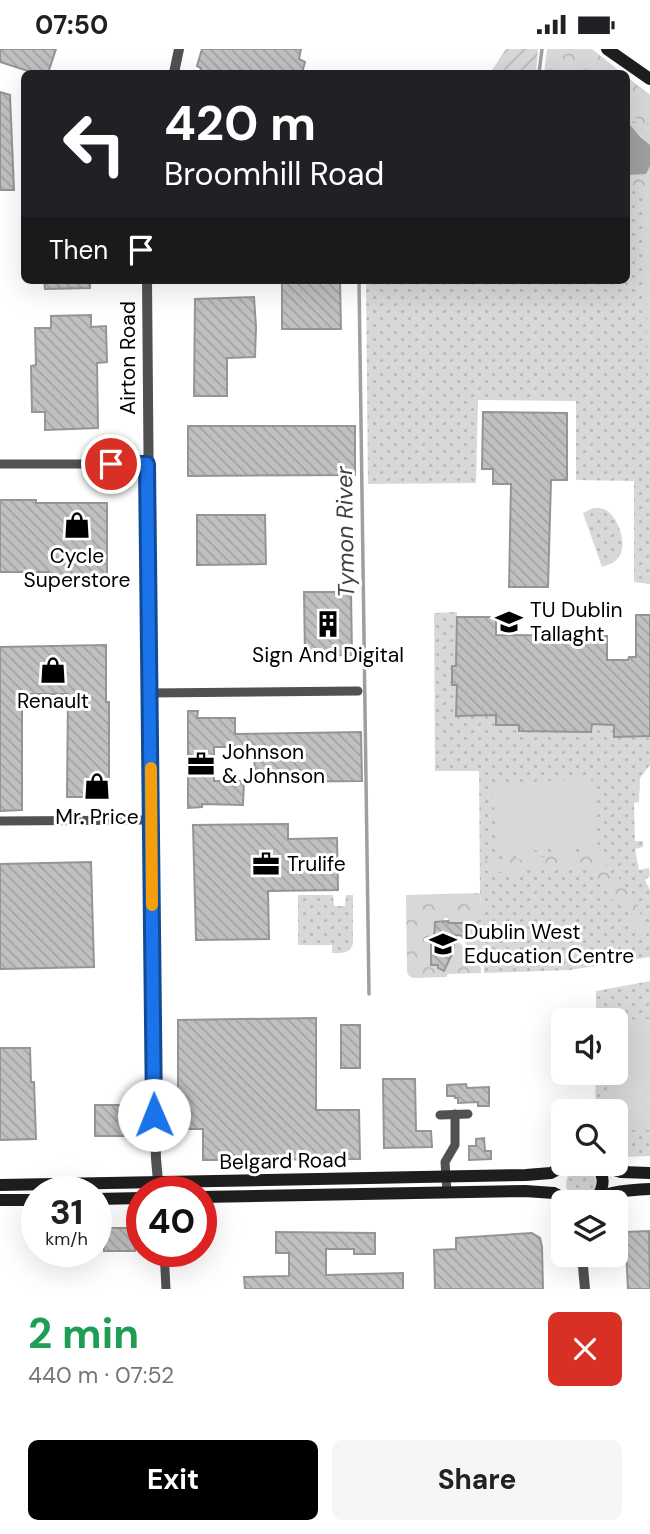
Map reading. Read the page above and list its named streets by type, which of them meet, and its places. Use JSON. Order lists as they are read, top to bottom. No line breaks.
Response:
{"streets":{"main road":["Belgard Road"],"street":["Airton Road"]},"water":["Tymon River"],"places":{"shop":["Cycle Superstore","Renault","Mr. Price"],"school or university":["TU Dublin Tallaght","Dublin West Education Centre"],"building":["Sign And Digital"],"office":["Johnson & Johnson","Trulife"]},"page":{"status":"07:50","turn":["420 m","Broomhill Road"],"then":"Then","speed":"31 km/h","limit":"40","heading":["2 min","440 m · 07:52"],"buttons":["Exit","Share"]}}
